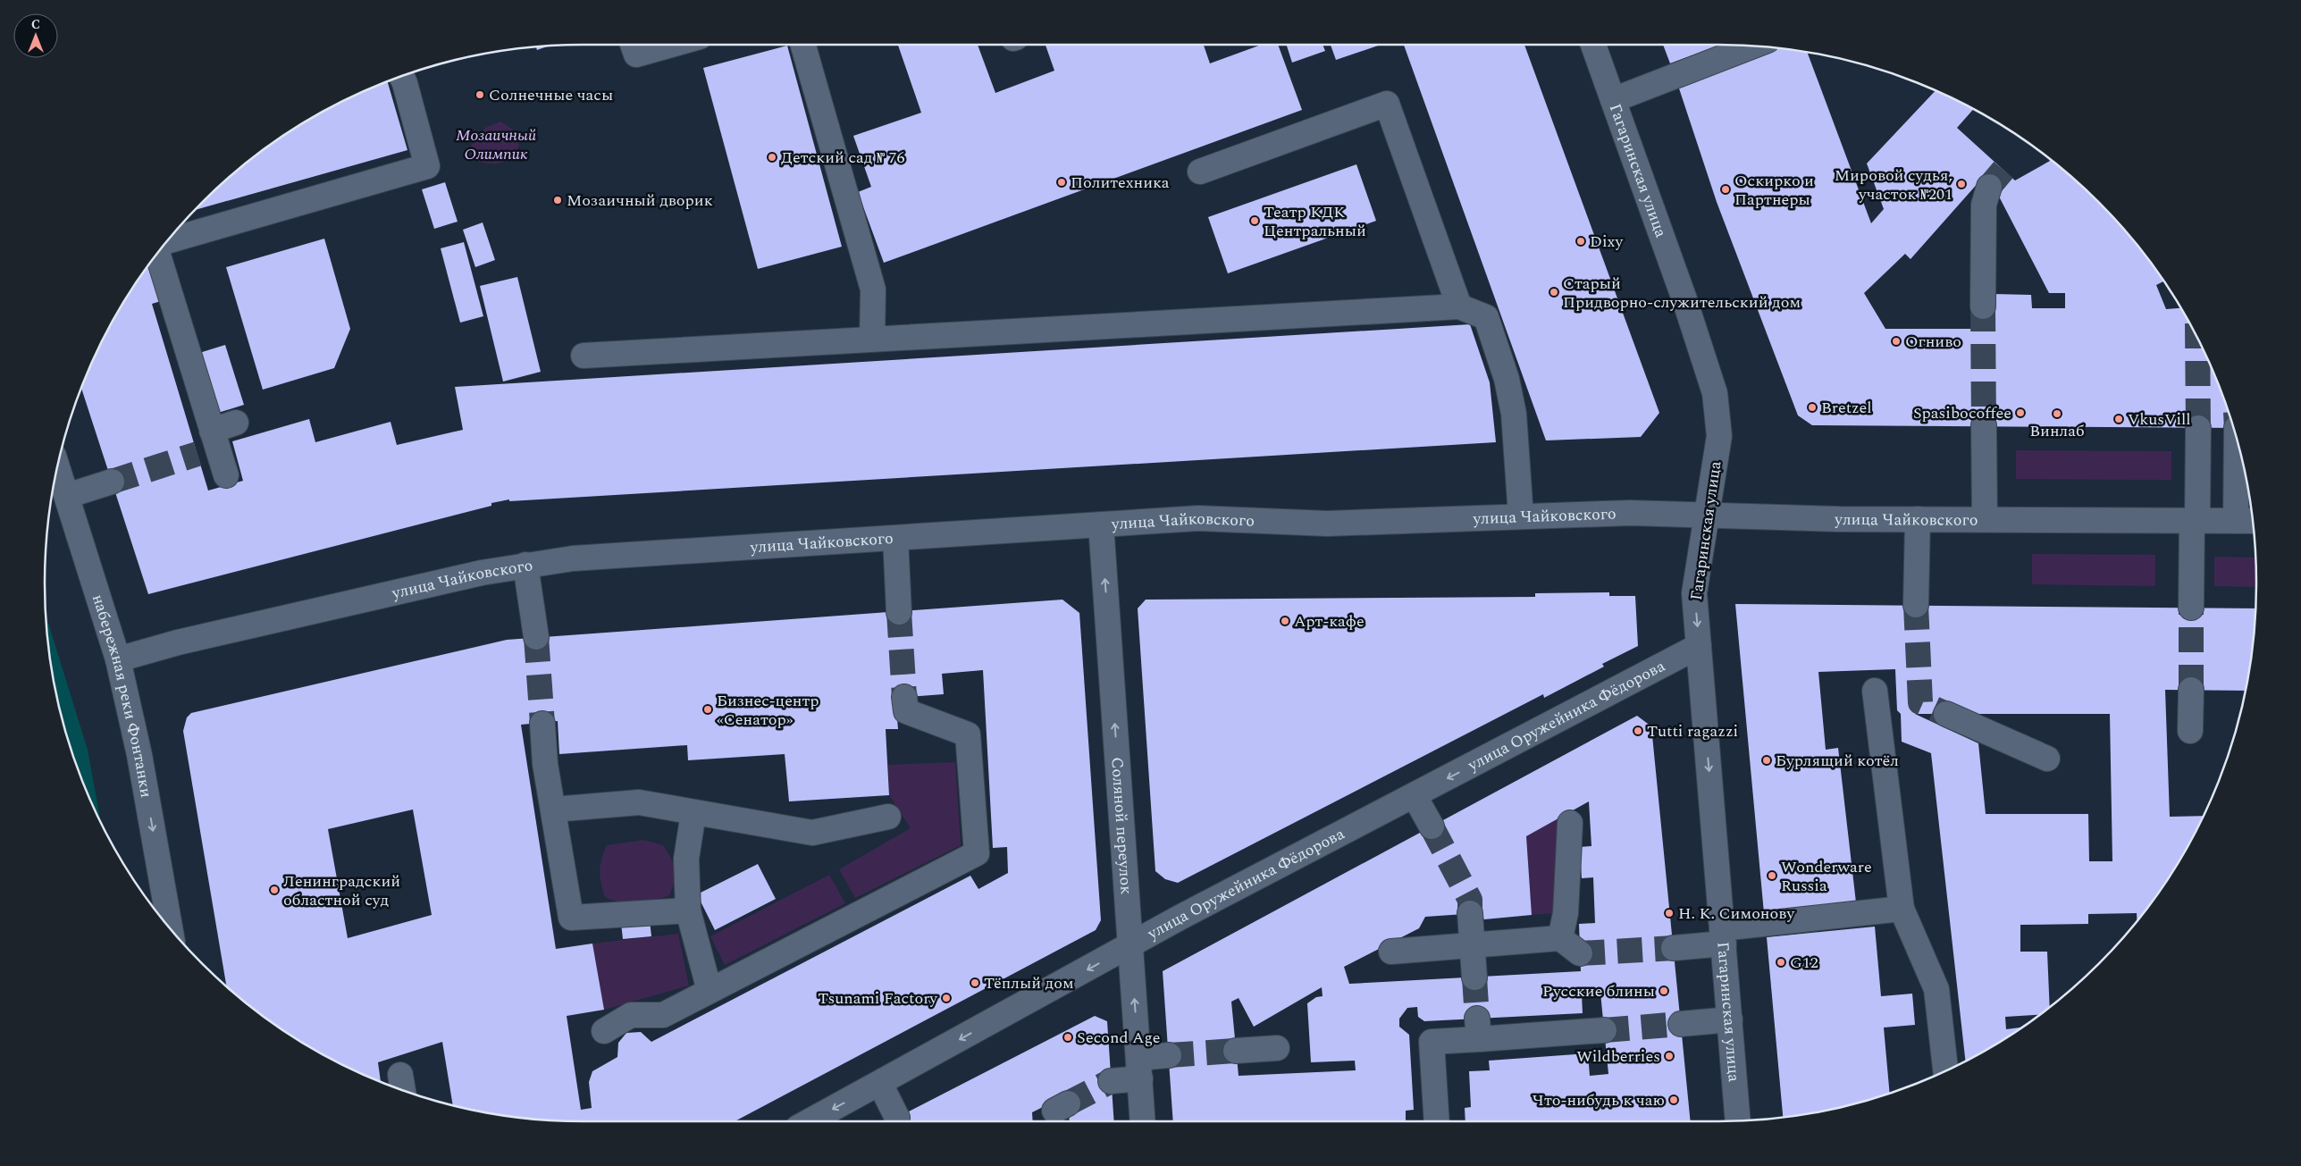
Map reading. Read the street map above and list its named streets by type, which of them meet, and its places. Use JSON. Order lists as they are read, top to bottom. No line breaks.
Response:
{"streets":{"street":["Гагаринская улица","улица Чайковского","набережная реки Фонтанки","улица Оружейника Фёдорова","Соляной переулок"]},"crossings":[["Гагаринская улица","улица Чайковского"],["Гагаринская улица","улица Оружейника Фёдорова"],["улица Чайковского","набережная реки Фонтанки"],["улица Чайковского","Соляной переулок"],["улица Оружейника Фёдорова","Соляной переулок"]],"one_way":["набережная реки Фонтанки","улица Оружейника Фёдорова","Соляной переулок"],"parks":["Мозаичный Олимпик"],"places":["Солнечные часы","Детский сад № 76","Политехника","Мировой судья, участок №201","Оскирко и Партнеры","Мозаичный дворик","Театр КДК Центральный","Dixy","Старый Придворно-служительский дом","Огниво","Bretzel","Spasibocoffee","Винлаб","VkusVill","Арт-кафе","Бизнес-центр «Сенатор»","Tutti ragazzi","Бурлящий котёл","Wonderware Russia","Ленинградский областной суд","Н. К. Симонову","G12","Тёплый дом","Русские блины","Tsunami Factory","Second Age","Wildberries","Что-нибудь к чаю"],"north":"top"}
